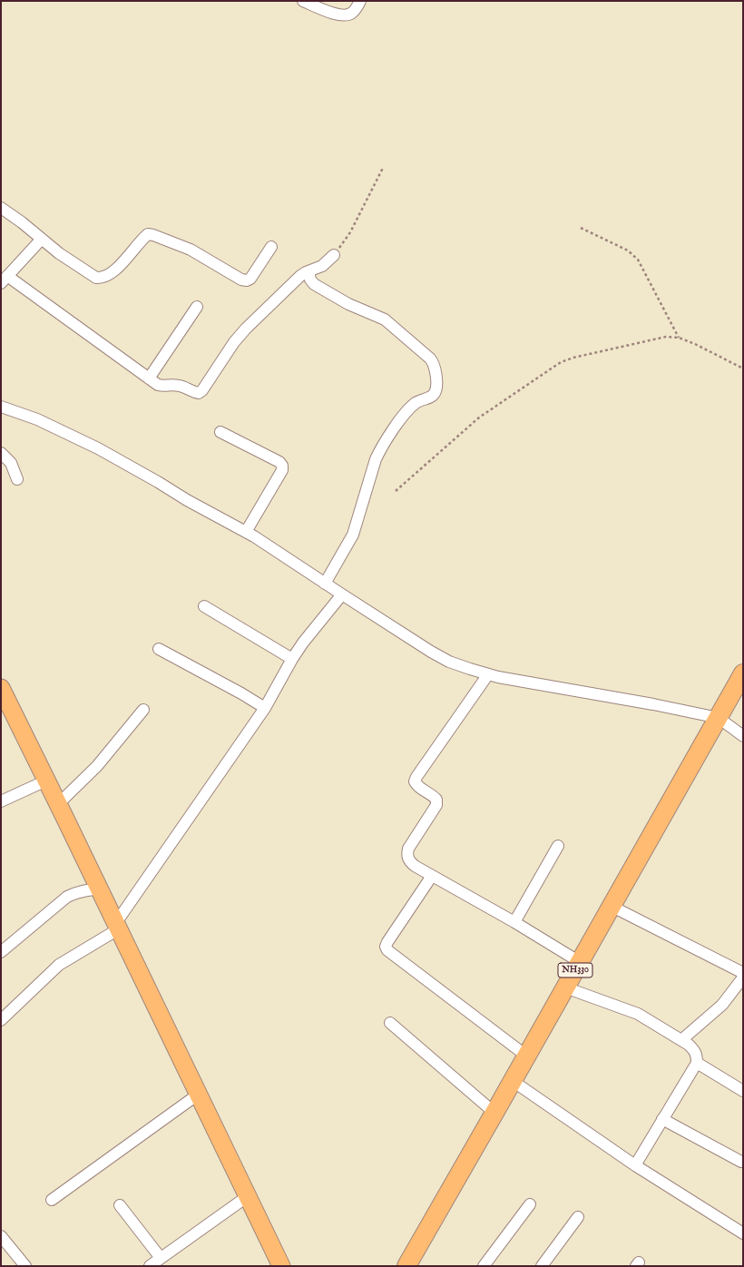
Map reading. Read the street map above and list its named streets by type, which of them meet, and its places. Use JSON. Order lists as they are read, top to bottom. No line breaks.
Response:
{"streets":{"highway":["NH330"]}}
